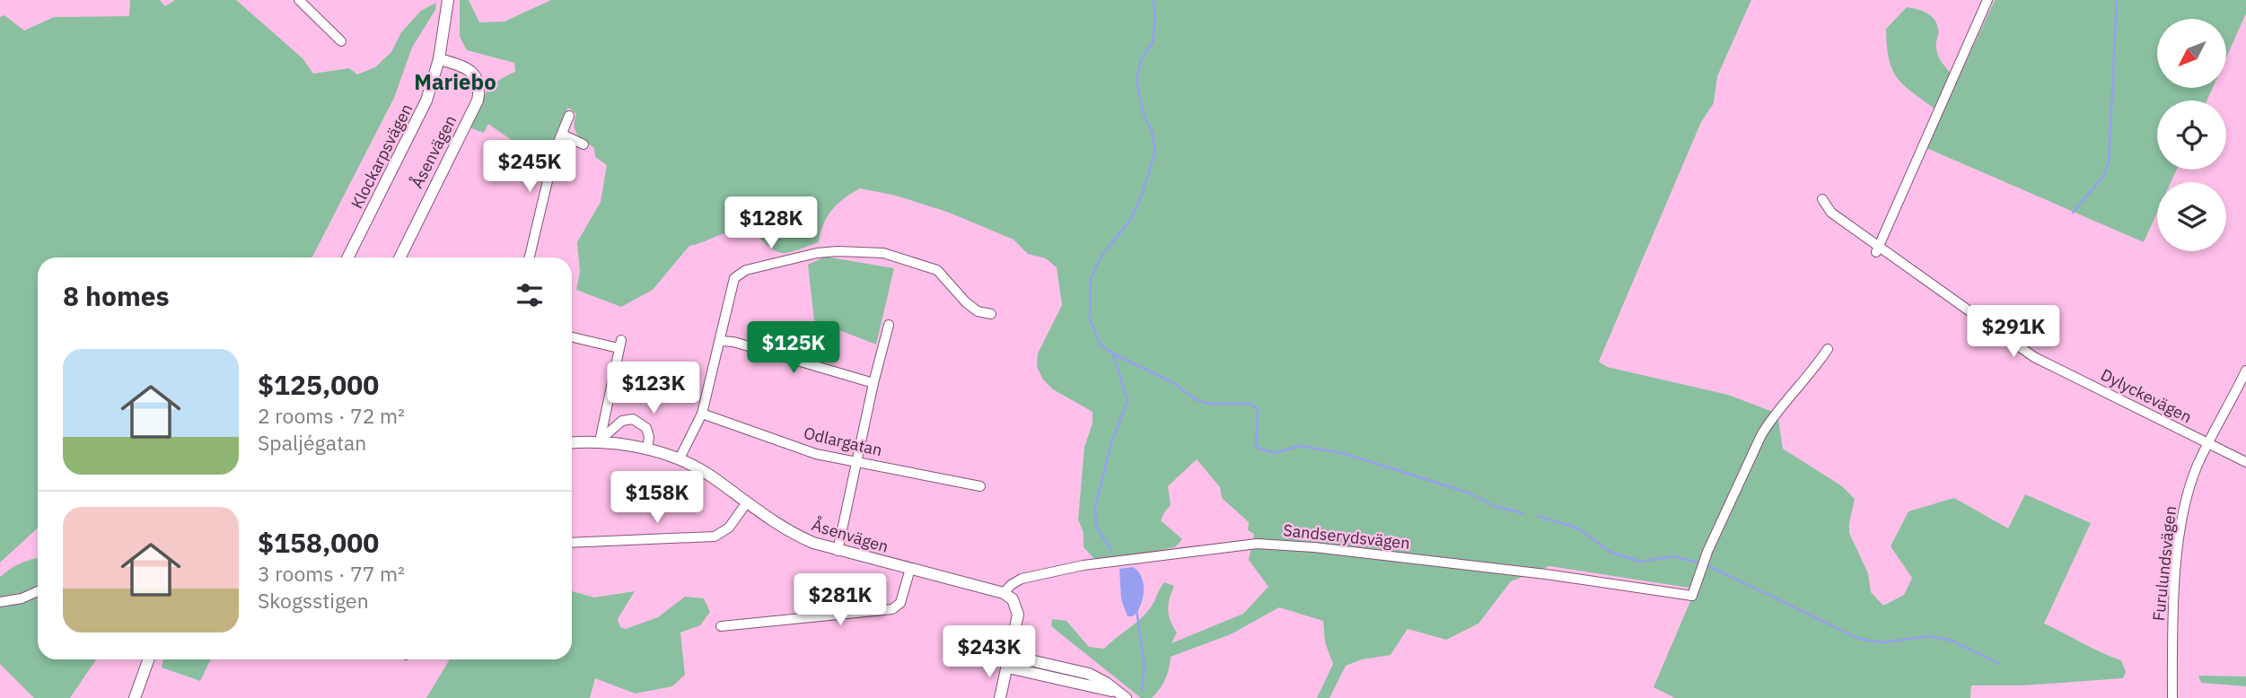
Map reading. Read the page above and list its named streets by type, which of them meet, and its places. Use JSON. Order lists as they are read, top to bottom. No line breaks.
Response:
{"streets":{"street":["Åsenvägen","Klockarpsvägen","Dylyckevägen","Odlargatan","Sandserydsvägen","Furulundsvägen"]},"crossings":[["Åsenvägen","Klockarpsvägen"],["Åsenvägen","Sandserydsvägen"],["Dylyckevägen","Furulundsvägen"]],"districts":["Mariebo"],"north":"bottom left","page":{"price":["$245K","$128K","$291K","$125K","$123K","$158K","$281K","$243K"],"heading":"8 homes","list":[{"name":"$125,000","note":"2 rooms · 72 m² · Spaljégatan"},{"name":"$158,000","note":"3 rooms · 77 m² · Skogsstigen"}]}}
